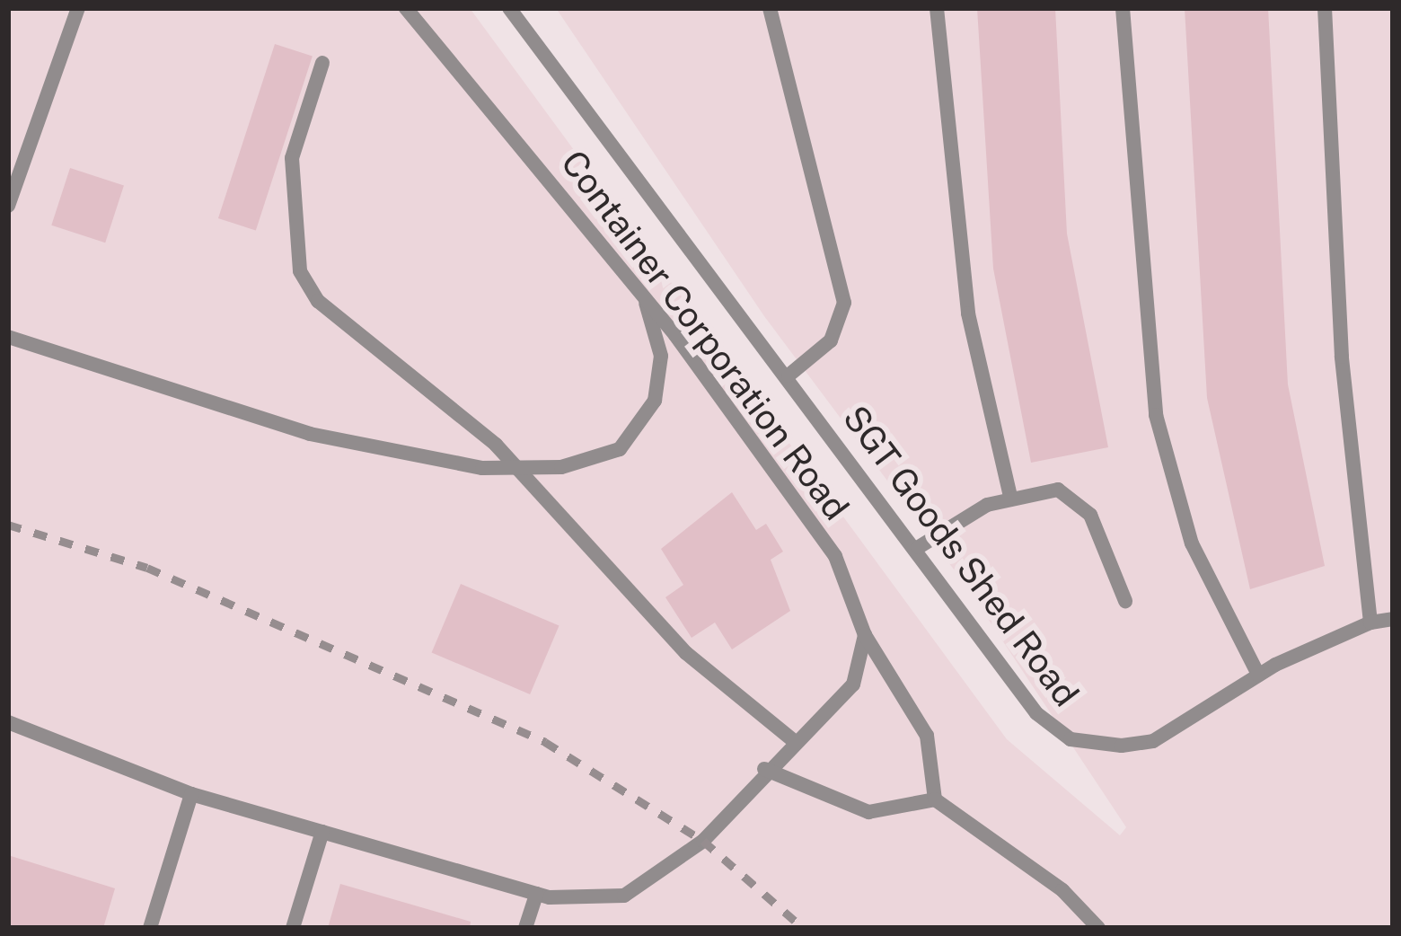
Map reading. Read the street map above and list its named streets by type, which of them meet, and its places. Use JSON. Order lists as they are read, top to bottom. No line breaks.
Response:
{"streets":{"lane":["Container Corporation Road","SGT Goods Shed Road"]}}
